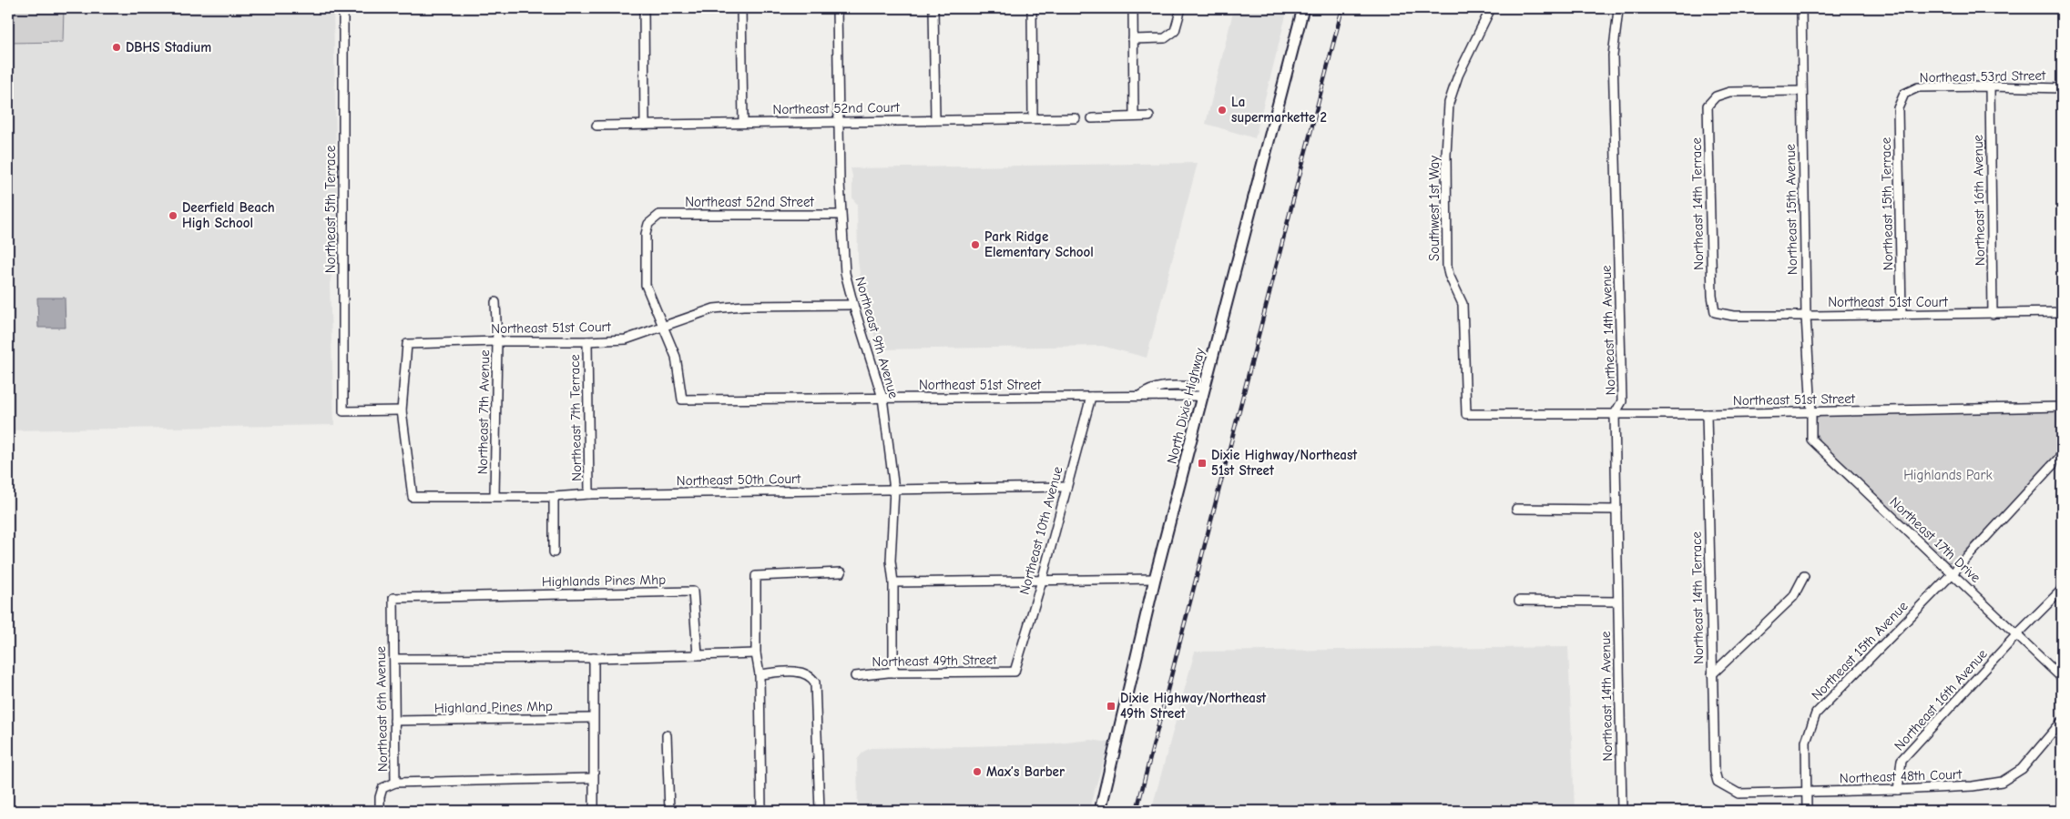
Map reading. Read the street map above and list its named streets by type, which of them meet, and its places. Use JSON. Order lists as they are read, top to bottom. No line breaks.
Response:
{"streets":{"main road":["North Dixie Highway"],"street":["Northeast 53rd Street","Northeast 52nd Court","Northeast 16th Avenue","Northeast 52nd Street","Northeast 14th Terrace","Northeast 15th Terrace","Southwest 1st Way","Northeast 5th Terrace","Northeast 15th Avenue","Northeast 51st Court","Northeast 14th Avenue","Northeast 9th Avenue","Northeast 51st Street","Northeast 7th Avenue","Northeast 7th Terrace","Northeast 50th Court","Northeast 10th Avenue","Northeast 17th Drive","Highlands Pines Mhp","Northeast 49th Street","Highland Pines Mhp","Northeast 6th Avenue","Northeast 48th Court"]},"crossings":[["Northeast 53rd Street","Northeast 16th Avenue"],["Northeast 53rd Street","Northeast 15th Terrace"],["Northeast 52nd Court","Northeast 9th Avenue"],["Northeast 16th Avenue","Northeast 51st Court"],["Northeast 16th Avenue","Northeast 17th Drive"],["Northeast 16th Avenue","Northeast 48th Court"],["Northeast 52nd Street","Northeast 51st Court"],["Northeast 52nd Street","Northeast 9th Avenue"],["Northeast 52nd Street","Northeast 51st Street"],["Northeast 14th Terrace","Northeast 15th Avenue"],["Northeast 14th Terrace","Northeast 51st Court"],["Northeast 14th Terrace","Northeast 51st Street"],["Northeast 14th Terrace","Northeast 48th Court"],["Northeast 15th Terrace","Northeast 51st Court"],["Southwest 1st Way","Northeast 51st Street"],["Northeast 5th Terrace","Northeast 51st Court"],["Northeast 5th Terrace","Northeast 50th Court"],["Northeast 15th Avenue","Northeast 51st Court"],["Northeast 15th Avenue","Northeast 51st Street"],["Northeast 15th Avenue","Northeast 17th Drive"],["Northeast 15th Avenue","Northeast 48th Court"],["Northeast 51st Court","Northeast 9th Avenue"],["Northeast 51st Court","Northeast 51st Street"],["Northeast 51st Court","Northeast 7th Avenue"],["Northeast 51st Court","Northeast 7th Terrace"],["Northeast 51st Court","Northeast 50th Court"],["Northeast 14th Avenue","Northeast 51st Street"],["Northeast 9th Avenue","Northeast 51st Street"],["Northeast 9th Avenue","Northeast 50th Court"],["Northeast 9th Avenue","Northeast 49th Street"],["Northeast 51st Street","North Dixie Highway"],["Northeast 51st Street","Northeast 10th Avenue"],["Northeast 51st Street","Northeast 17th Drive"],["Northeast 7th Avenue","Northeast 50th Court"],["Northeast 7th Terrace","Northeast 50th Court"],["Northeast 50th Court","Northeast 10th Avenue"],["Northeast 10th Avenue","Northeast 49th Street"],["Highlands Pines Mhp","Northeast 6th Avenue"],["Highland Pines Mhp","Northeast 6th Avenue"]],"parks":["Highlands Park"],"places":{"other":["DBHS Stadium","La supermarkette 2","Deerfield Beach High School","Park Ridge Elementary School","Max’s Barber"],"transit":["Dixie Highway/Northeast 51st Street","Dixie Highway/Northeast 49th Street"]}}
